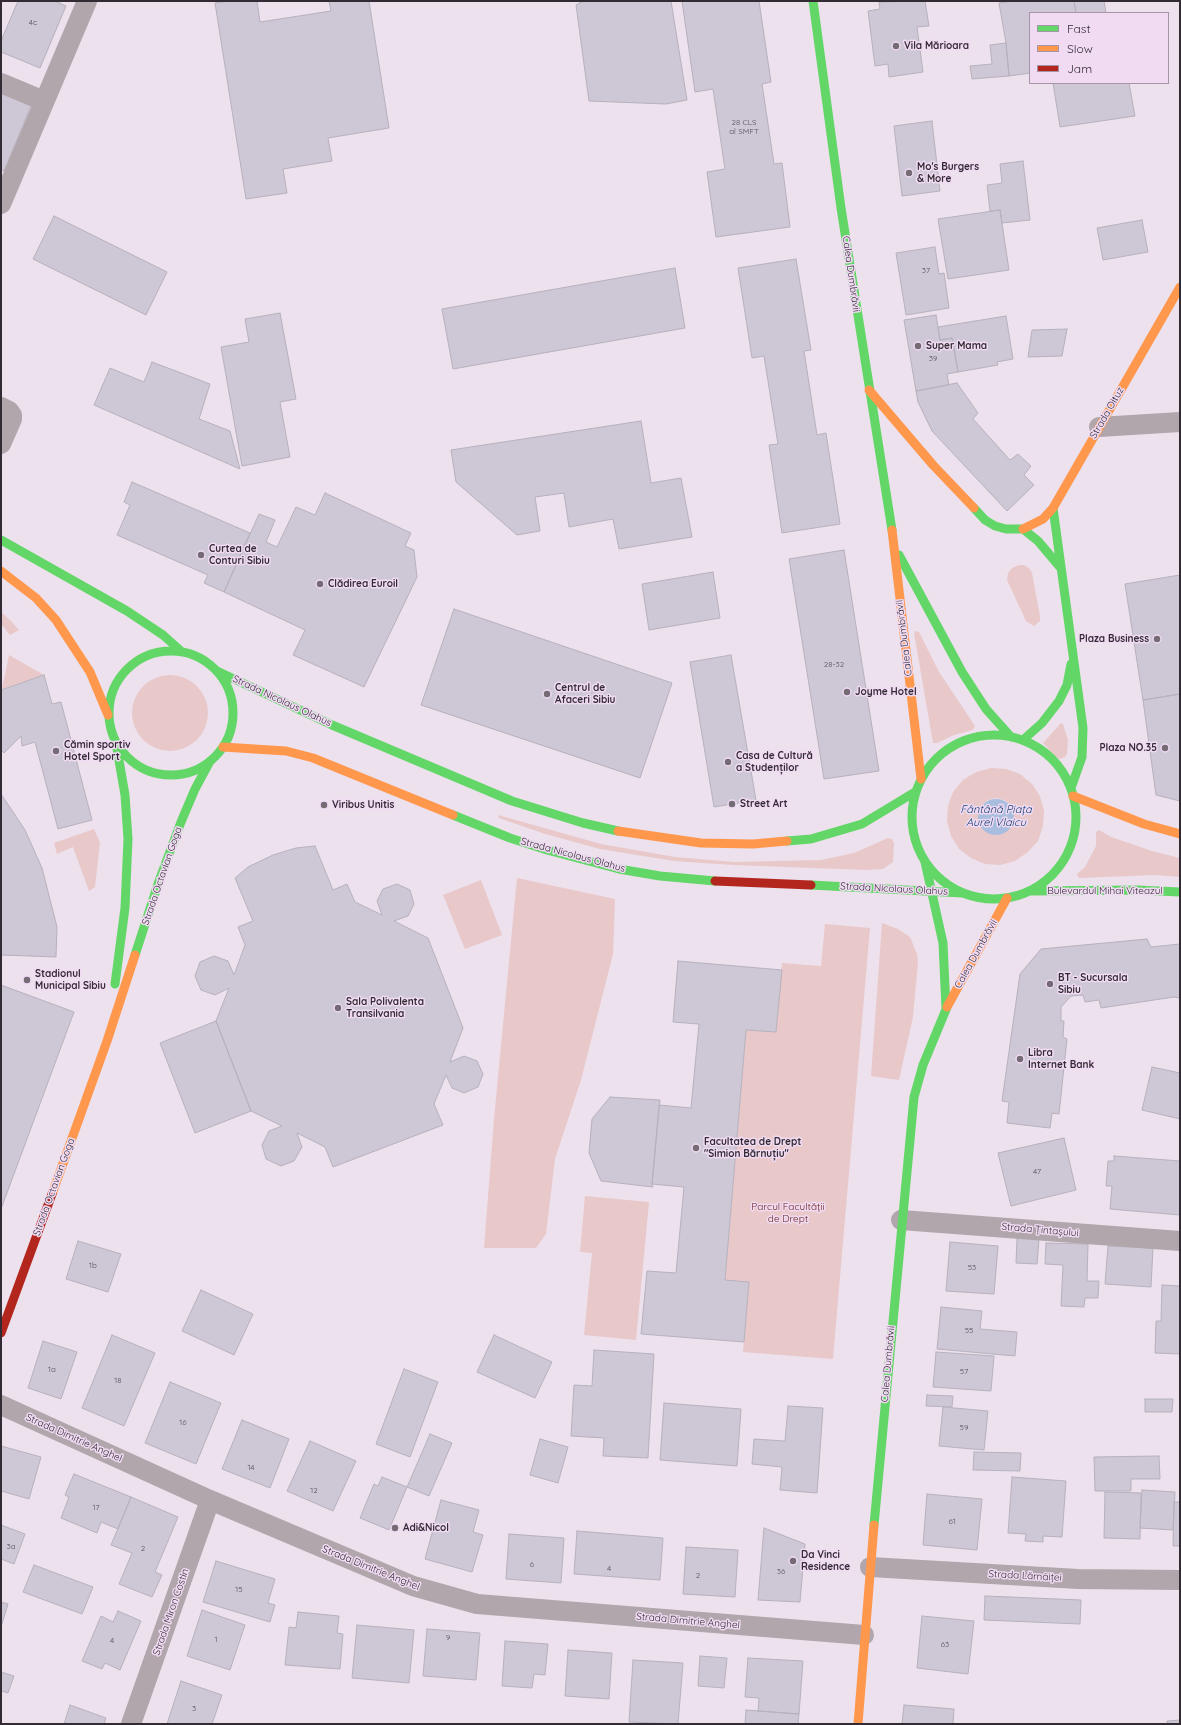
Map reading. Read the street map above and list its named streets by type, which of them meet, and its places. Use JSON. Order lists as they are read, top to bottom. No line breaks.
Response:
{"streets":{"main road":["Calea Dumbrăvii","Strada Oituz","Strada Nicolaus Olahus","Strada Octavian Goga","Bulevardul Mihai Viteazul"],"street":["Strada Țintașului","Strada Dimitrie Anghel","Strada Lămâiței","Strada Miron Costin"]},"crossings":[["Calea Dumbrăvii","Strada Nicolaus Olahus"],["Calea Dumbrăvii","Strada Țintașului"],["Calea Dumbrăvii","Strada Dimitrie Anghel"],["Calea Dumbrăvii","Strada Lămâiței"],["Strada Nicolaus Olahus","Strada Octavian Goga"],["Strada Dimitrie Anghel","Strada Miron Costin"]],"water":["Fântână Piața Aurel Vlaicu"],"parks":["Parcul Facultății de Drept"],"places":["Vila Mărioara","Mo's Burgers & More","Super Mama","Curtea de Conturi Sibiu","Clădirea Euroil","Plaza Business","Joyme Hotel","Centrul de Afaceri Sibiu","Plaza NO.35","Cămin sportiv Hotel Sport","Casa de Cultură a Studenților","Street Art","Viribus Unitis","Stadionul Municipal Sibiu","BT - Sucursala Sibiu","Sala Polivalenta Transilvania","Libra Internet Bank","Facultatea de Drept \"Simion Bărnuțiu\"","Adi&Nicol","Da Vinci Residence"],"house_numbers":["4c","28 CLS al SMFT","37","39","28-32","47","1b","53","55","1a","57","18","16","59","14","12","17","61","3a","2","6","4","36","2","15","9","1","4","63","3"],"legend":["Fast","Slow","Jam"]}
